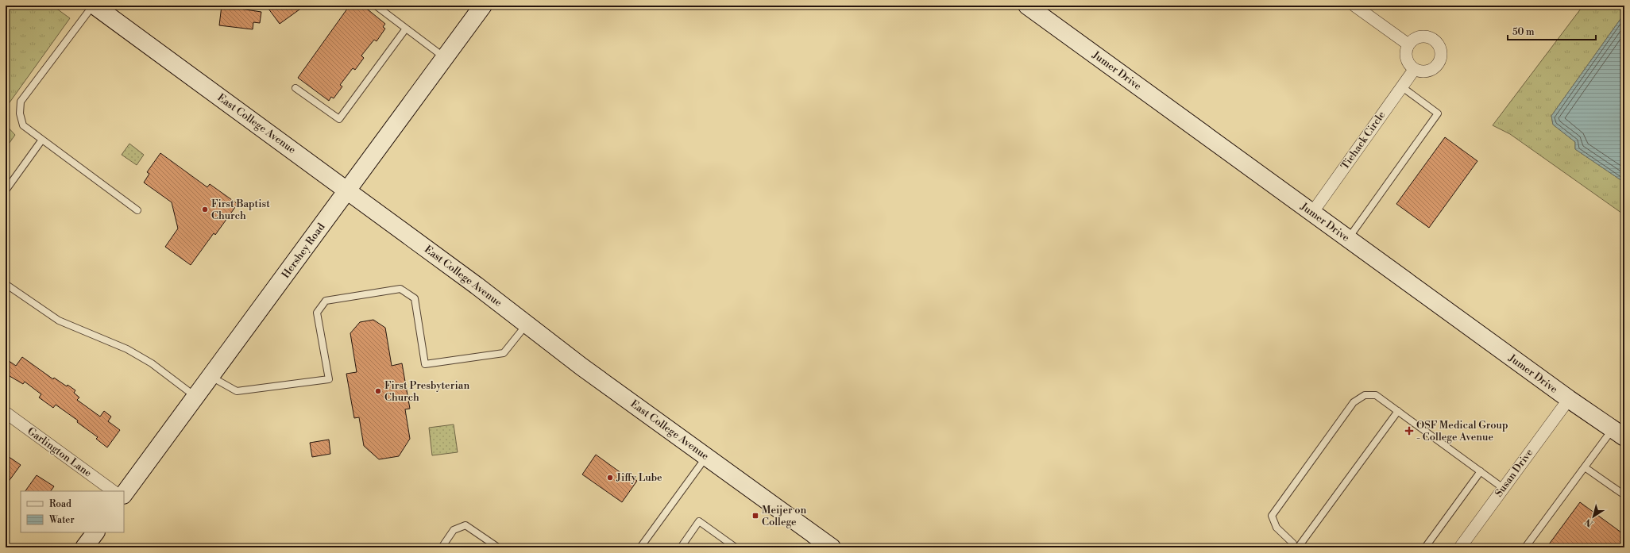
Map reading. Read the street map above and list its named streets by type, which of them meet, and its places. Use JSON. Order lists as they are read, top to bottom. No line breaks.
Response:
{"streets":{"main road":["Jumer Drive","East College Avenue","Hershey Road"],"street":["Tiehack Circle","Garlington Lane","Susan Drive"]},"crossings":[["Jumer Drive","Tiehack Circle"],["Jumer Drive","Susan Drive"],["East College Avenue","Hershey Road"]],"places":{"other":["First Baptist Church","First Presbyterian Church","Jiffy Lube"],"health":["OSF Medical Group - College Avenue"],"transit":["Meijer on College"]},"legend":["Road","Water"],"scale_bar":"50 m","north":"bottom left"}
